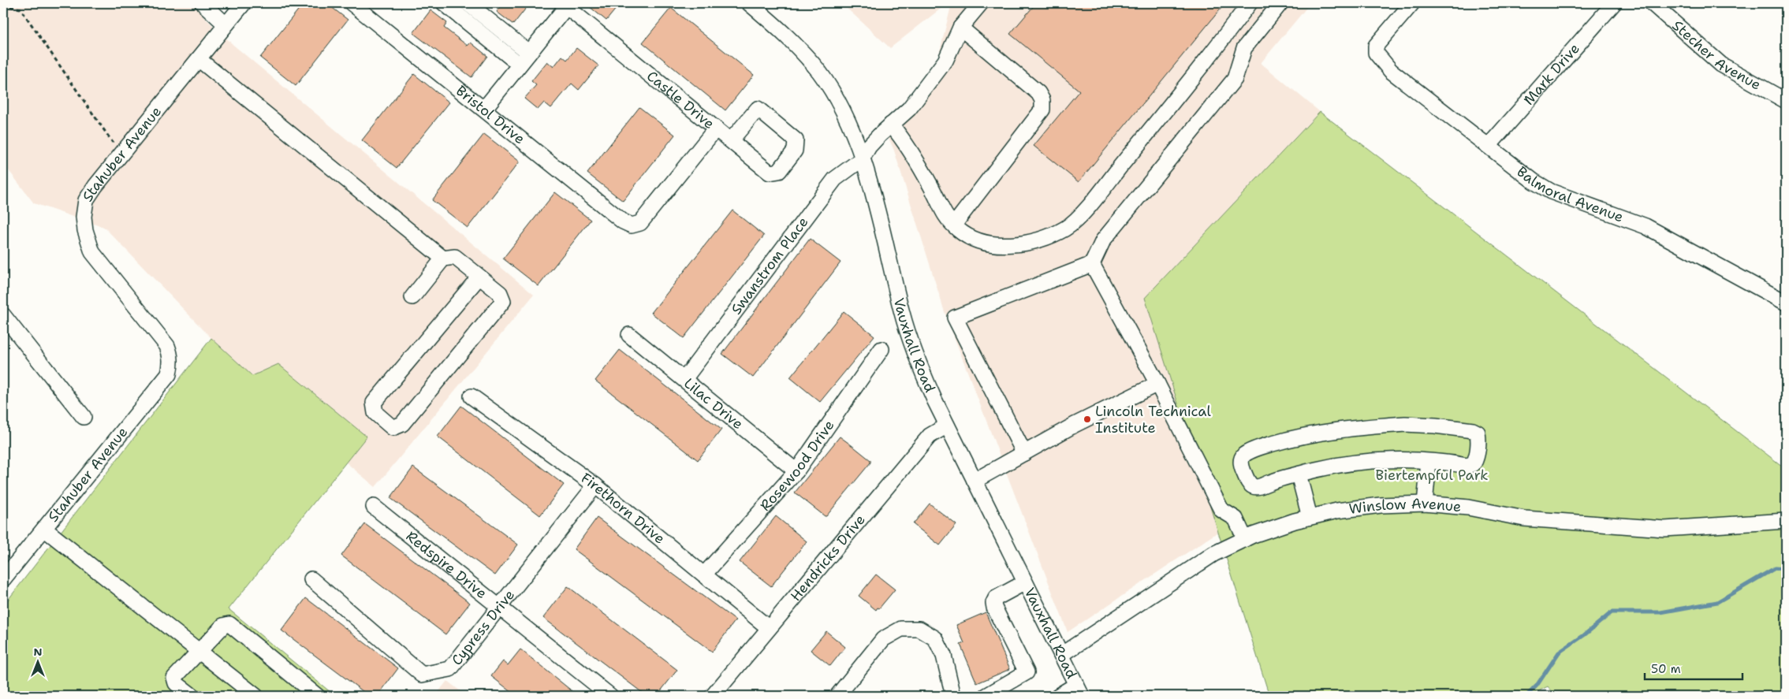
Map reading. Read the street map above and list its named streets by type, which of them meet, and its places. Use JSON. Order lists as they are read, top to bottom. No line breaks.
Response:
{"streets":{"street":["Stecher Avenue","Mark Drive","Castle Drive","Bristol Drive","Stahuber Avenue","Balmoral Avenue","Swanstrom Place","Vauxhall Road","Lilac Drive","Rosewood Drive","Winslow Avenue","Firethorn Drive","Hendricks Drive","Redspire Drive","Cypress Drive"]},"crossings":[["Mark Drive","Balmoral Avenue"],["Castle Drive","Bristol Drive"],["Swanstrom Place","Vauxhall Road"],["Swanstrom Place","Lilac Drive"],["Vauxhall Road","Winslow Avenue"],["Vauxhall Road","Hendricks Drive"],["Lilac Drive","Rosewood Drive"],["Rosewood Drive","Firethorn Drive"],["Firethorn Drive","Hendricks Drive"],["Firethorn Drive","Cypress Drive"],["Redspire Drive","Cypress Drive"]],"parks":["Biertempful Park"],"places":["Lincoln Technical Institute"],"scale_bar":"50 m","north":"top"}
